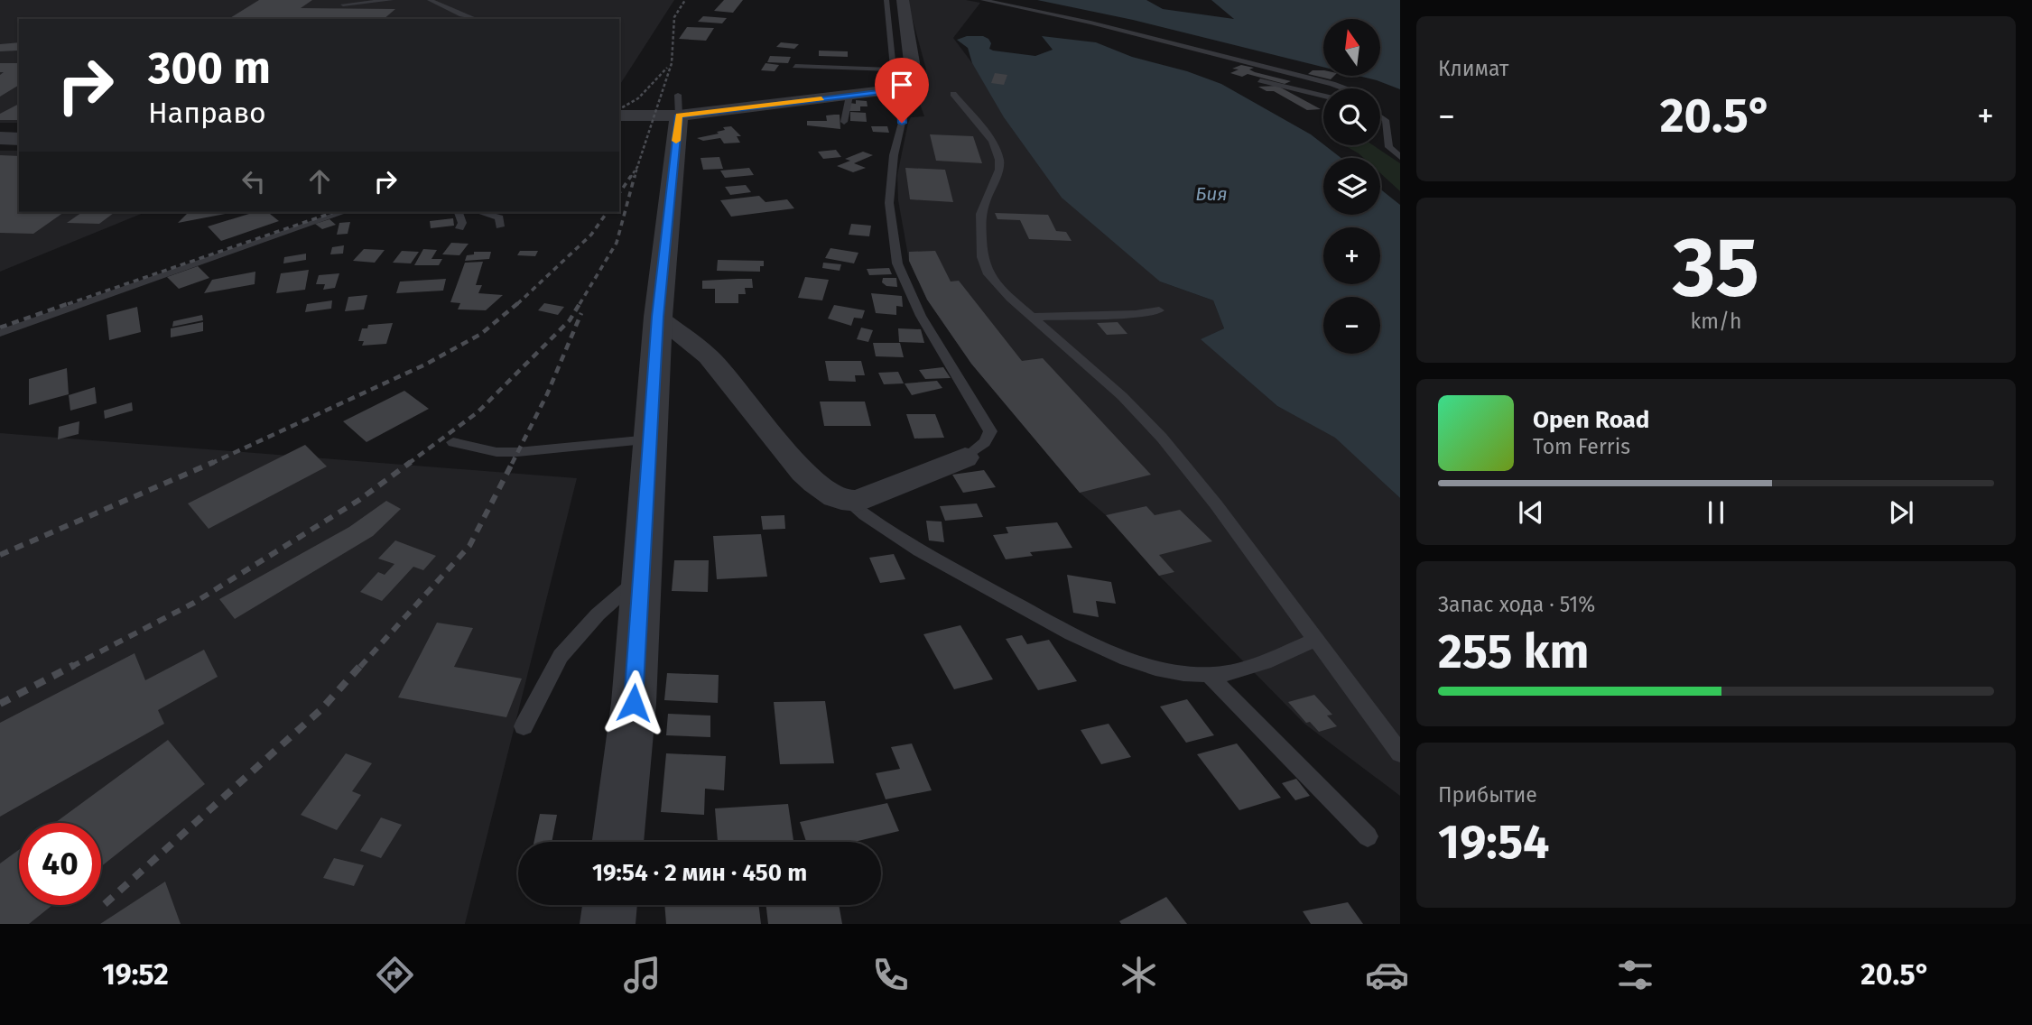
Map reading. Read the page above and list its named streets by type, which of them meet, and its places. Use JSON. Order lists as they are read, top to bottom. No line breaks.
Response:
{"water":["Бия"],"north":"top","page":{"tile":["Климат",["35","km/h"],["Запас хода · 51%","255 km"],["Прибытие","19:54"]],"map_buttons":["+","−"],"turn":["300 m","Направо"],"heat":["−","20.5°","+"],"song":["Open Road","Tom Ferris"],"limit":"40","trip":"19:54 · 2 мин · 450 m","tabs":["19:52","20.5°"]}}
